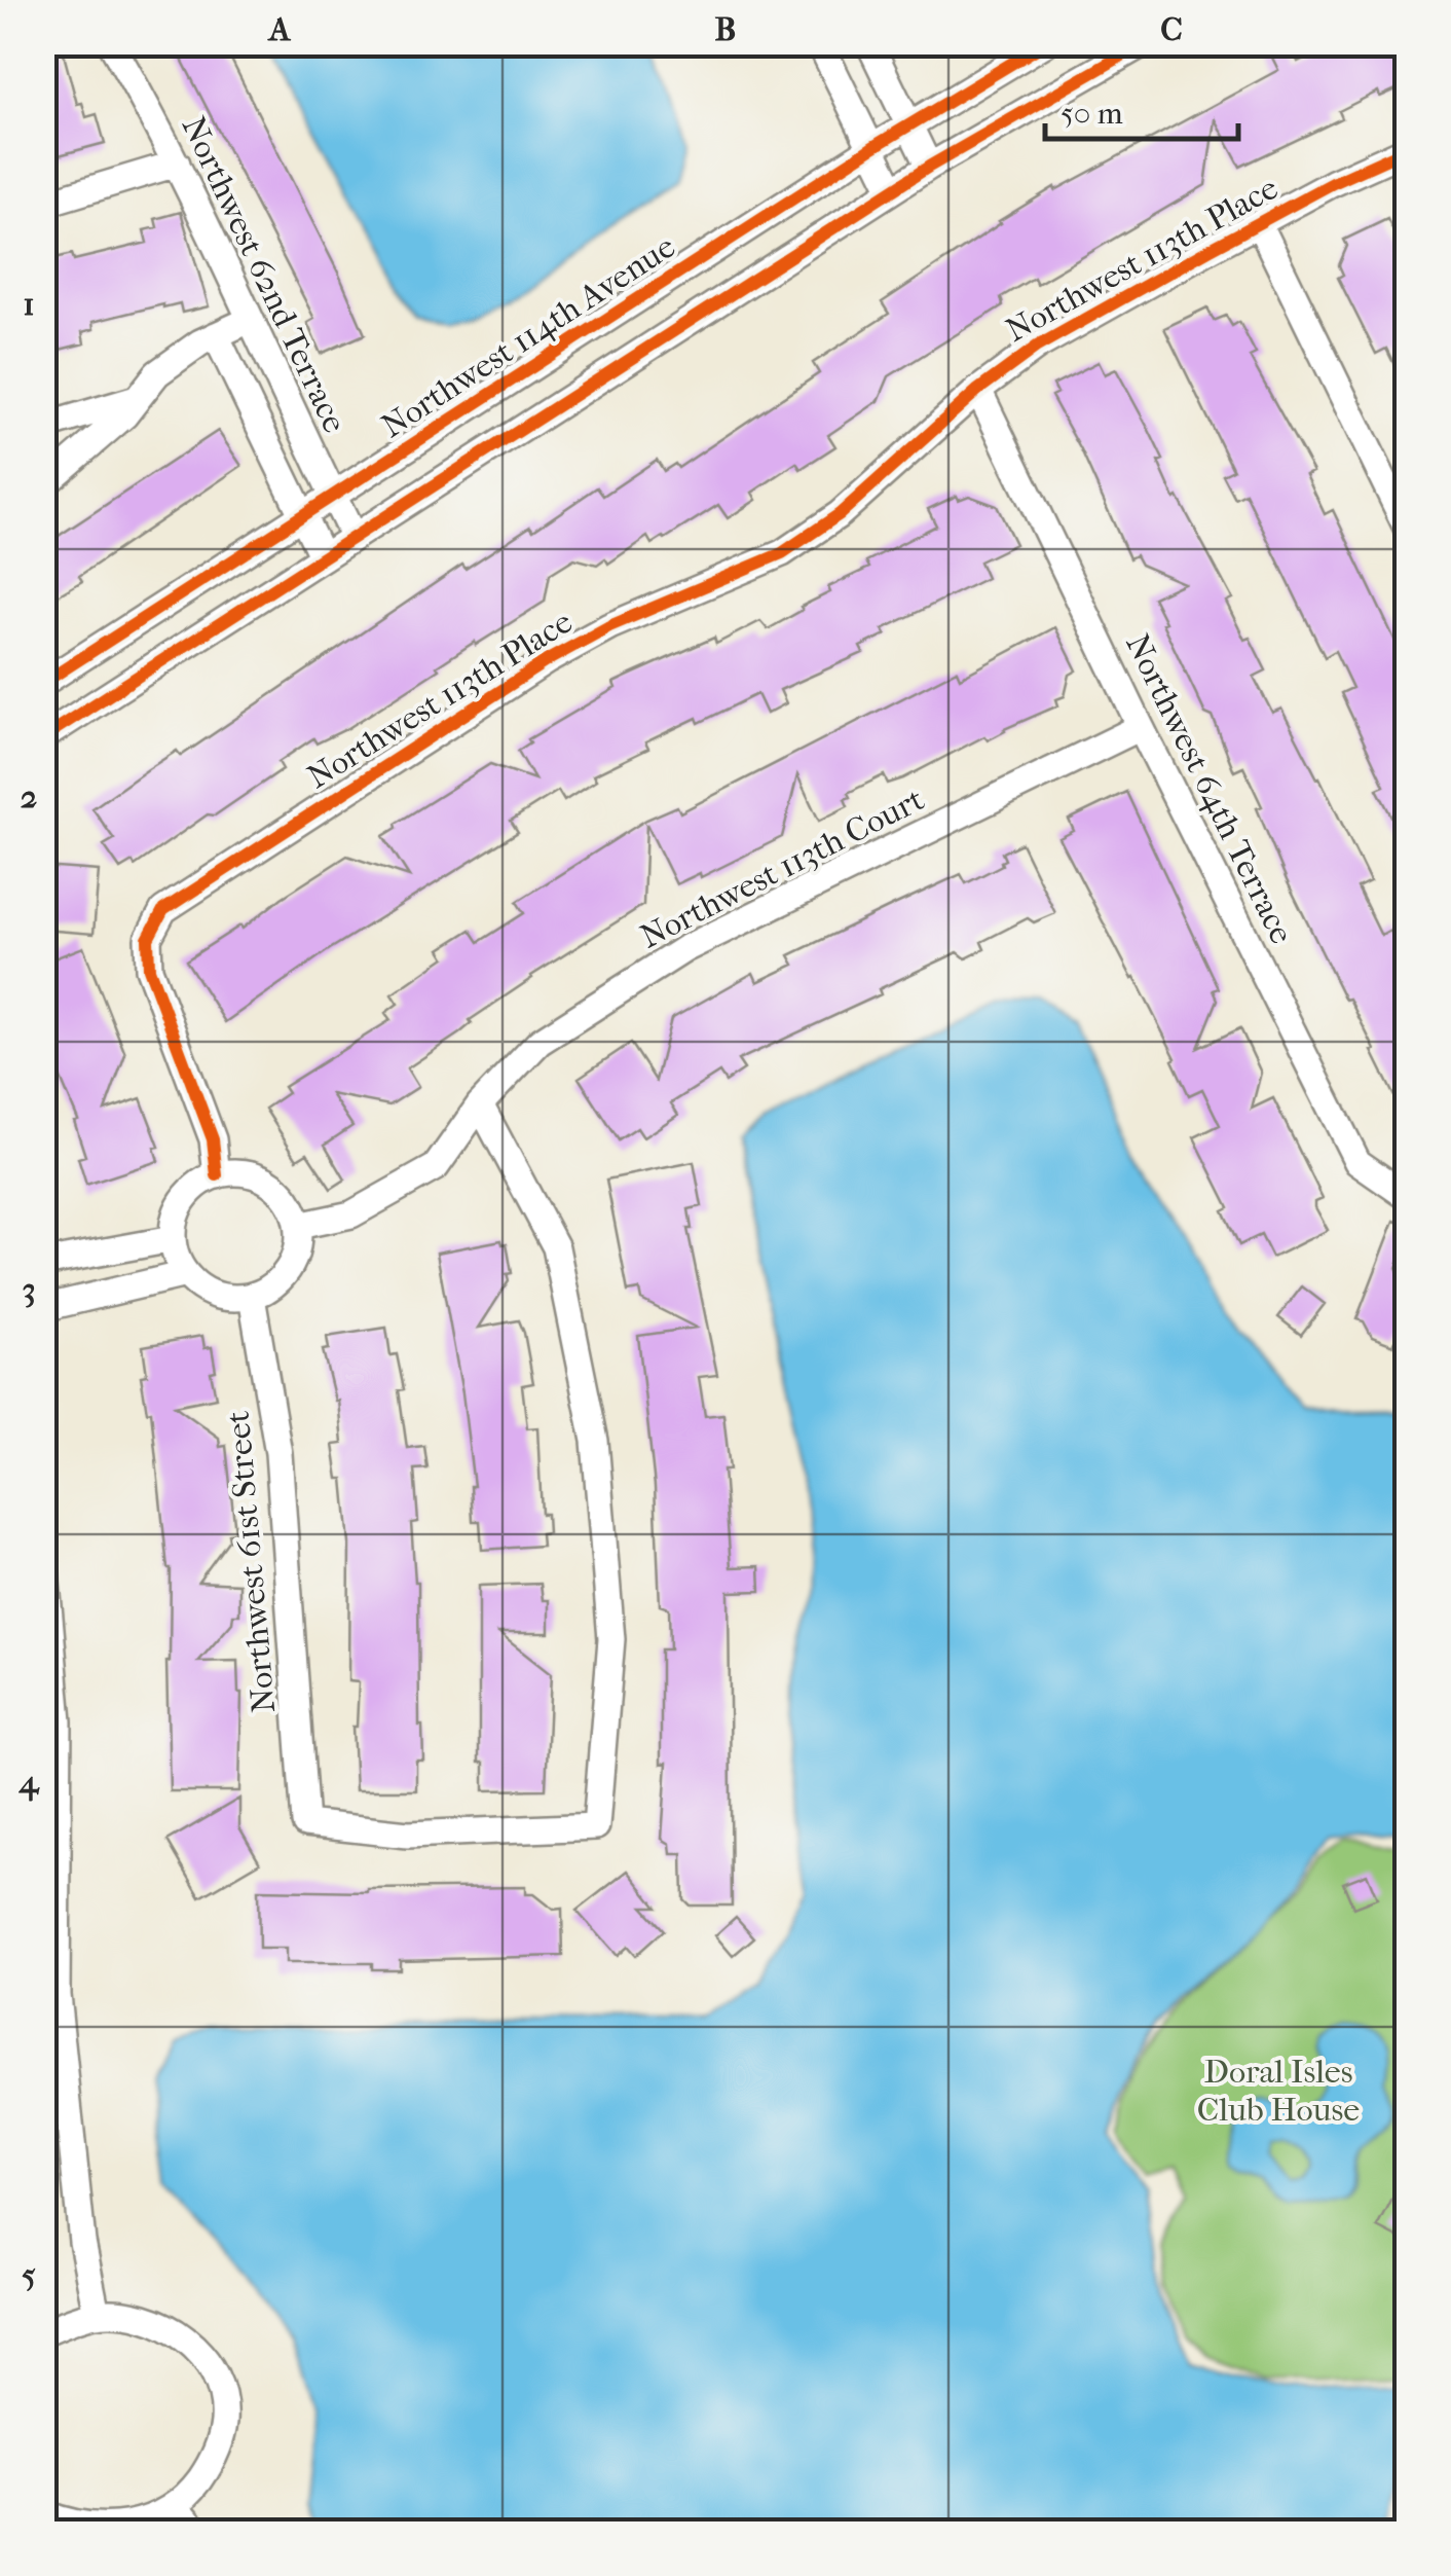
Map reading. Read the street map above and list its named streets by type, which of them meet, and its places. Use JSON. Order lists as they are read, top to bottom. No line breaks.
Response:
{"streets":{"street":["Northwest 113th Place","Northwest 62nd Terrace","Northwest 114th Avenue","Northwest 64th Terrace","Northwest 113th Court","Northwest 61st Street"]},"crossings":[["Northwest 113th Place","Northwest 64th Terrace"],["Northwest 113th Place","Northwest 113th Court"],["Northwest 113th Place","Northwest 61st Street"],["Northwest 62nd Terrace","Northwest 114th Avenue"],["Northwest 64th Terrace","Northwest 113th Court"],["Northwest 113th Court","Northwest 61st Street"]],"parks":["Doral Isles Club House"],"scale_bar":"50 m","grid":{"columns":["A","B","C"],"rows":["1","2","3","4","5"]}}
